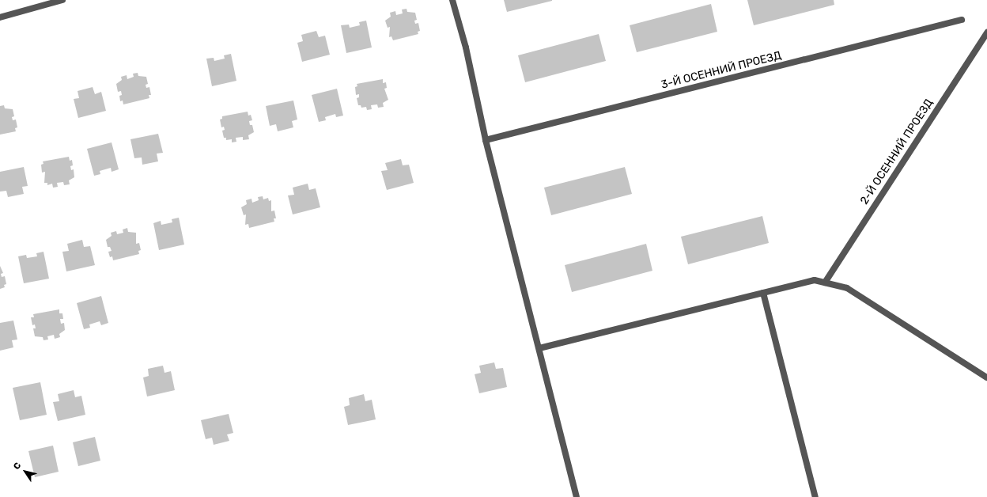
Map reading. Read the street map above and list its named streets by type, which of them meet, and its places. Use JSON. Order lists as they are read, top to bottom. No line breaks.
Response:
{"streets":{"street":["3-Й ОСЕННИЙ ПРОЕЗД","2-Й ОСЕННИЙ ПРОЕЗД"]},"north":"top left"}
